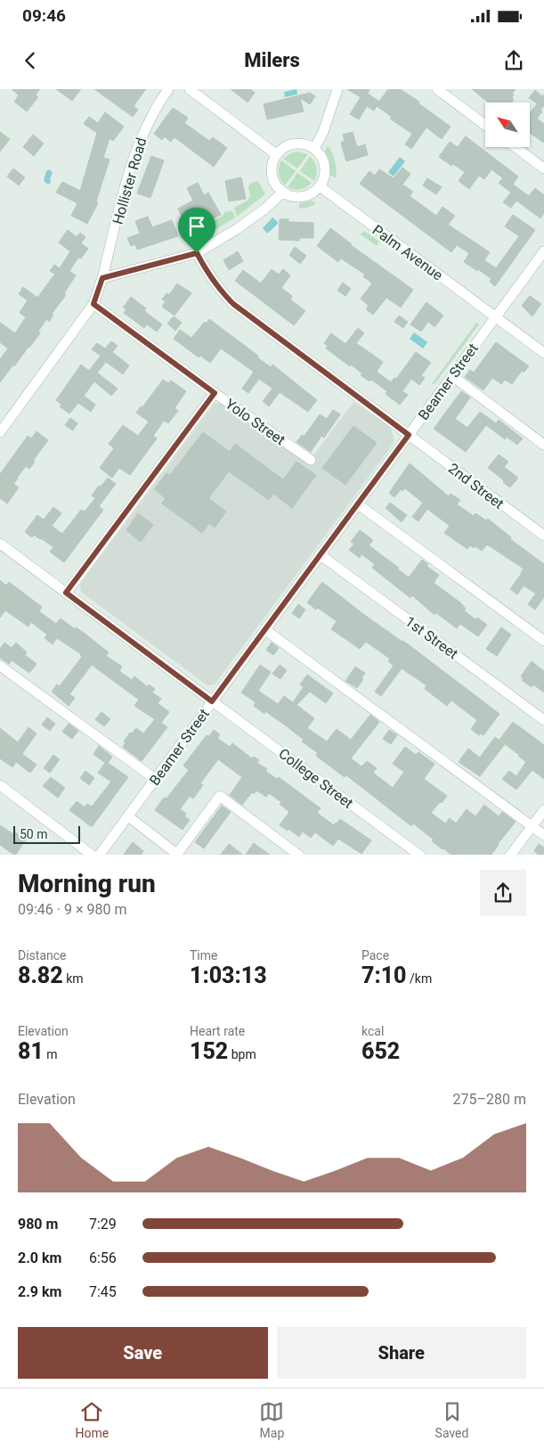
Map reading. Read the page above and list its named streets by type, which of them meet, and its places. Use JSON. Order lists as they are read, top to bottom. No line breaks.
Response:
{"streets":{"street":["Hollister Road","Palm Avenue","Beamer Street","Yolo Street","2nd Street","1st Street","College Street"]},"crossings":[["Hollister Road","Yolo Street"],["Palm Avenue","Beamer Street"],["Beamer Street","2nd Street"],["Beamer Street","1st Street"],["Beamer Street","College Street"]],"scale_bar":"50 m","north":"top left","page":{"status":"09:46","header":"Milers","scale":"50 m","heading":["Morning run","09:46 · 9 × 980 m"],"stats":[["Distance","8.82 km"],["Time","1:03:13"],["Pace","7:10 /km"],["Elevation","81 m"],["Heart rate","152 bpm"],["kcal","652"]],"chart":["Elevation","275–280 m"],"list":[{"name":"980 m","note":"7:29"},{"name":"2.0 km","note":"6:56"},{"name":"2.9 km","note":"7:45"}],"buttons":["Save","Share"],"tabs":["Home","Map","Saved"]}}
